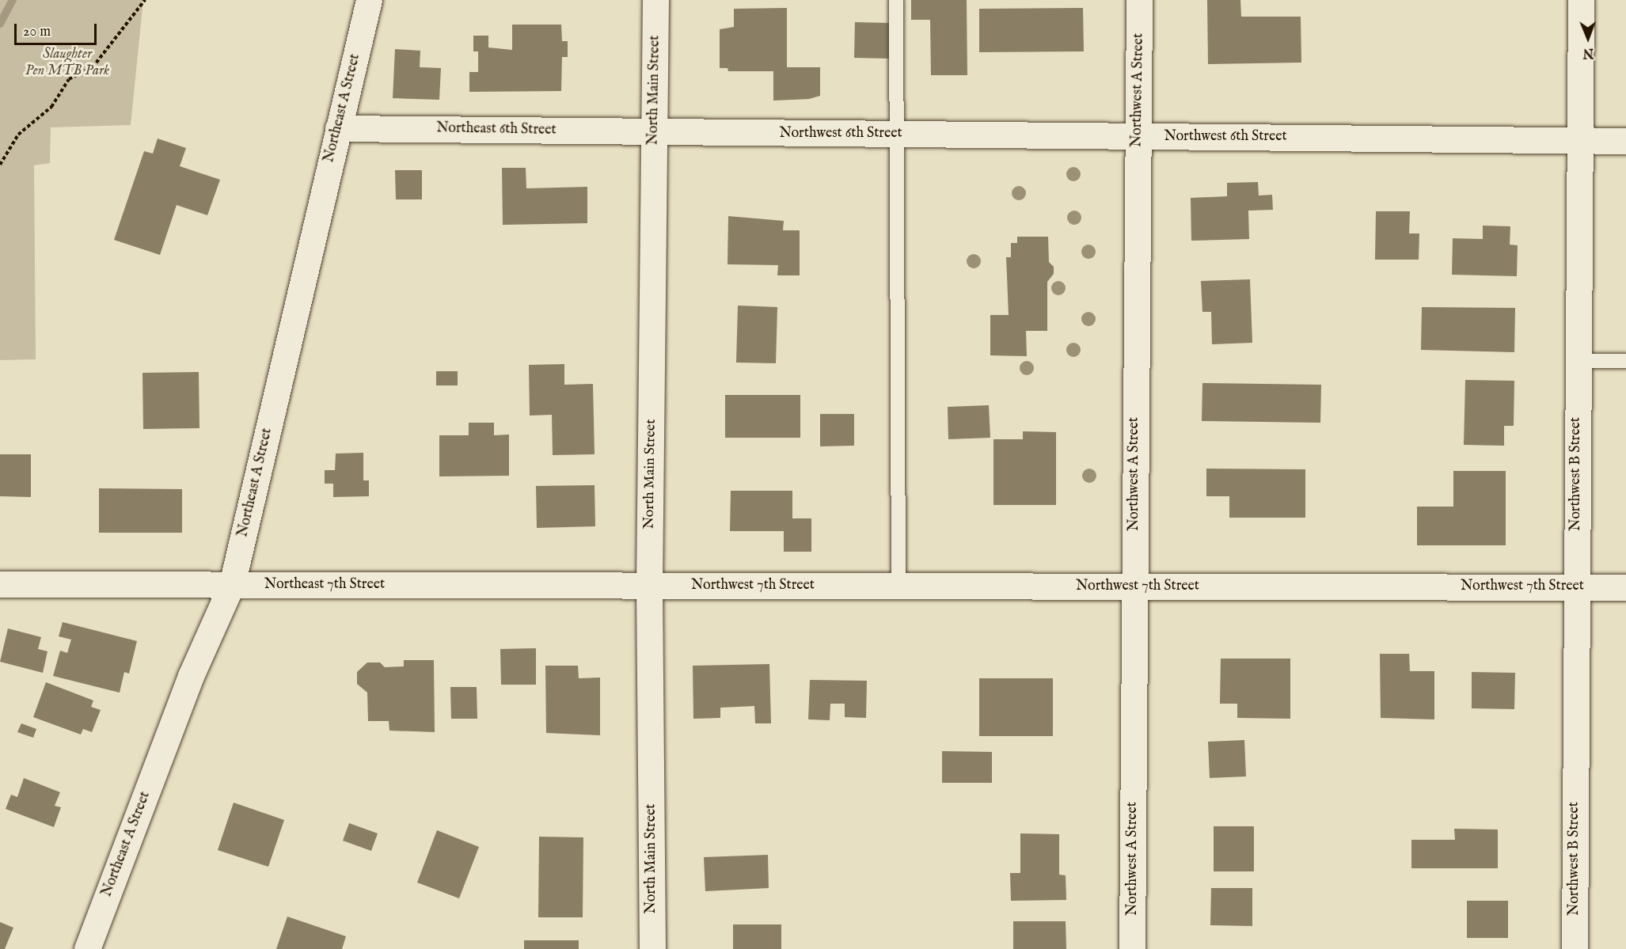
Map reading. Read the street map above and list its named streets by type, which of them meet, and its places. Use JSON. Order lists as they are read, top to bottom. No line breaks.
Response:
{"streets":{"street":["North Main Street","Northwest A Street","Northeast A Street","Northeast 6th Street","Northwest 6th Street","Northwest B Street","Northeast 7th Street","Northwest 7th Street"]},"crossings":[["North Main Street","Northeast 6th Street"],["North Main Street","Northwest 6th Street"],["North Main Street","Northeast 7th Street"],["North Main Street","Northwest 7th Street"],["Northwest A Street","Northwest 6th Street"],["Northwest A Street","Northwest 7th Street"],["Northeast A Street","Northeast 6th Street"],["Northeast A Street","Northeast 7th Street"],["Northeast 6th Street","Northwest 6th Street"],["Northwest 6th Street","Northwest B Street"],["Northwest B Street","Northwest 7th Street"],["Northeast 7th Street","Northwest 7th Street"]],"parks":["Slaughter Pen MTB Park"],"scale_bar":"20 m","north":"bottom"}
